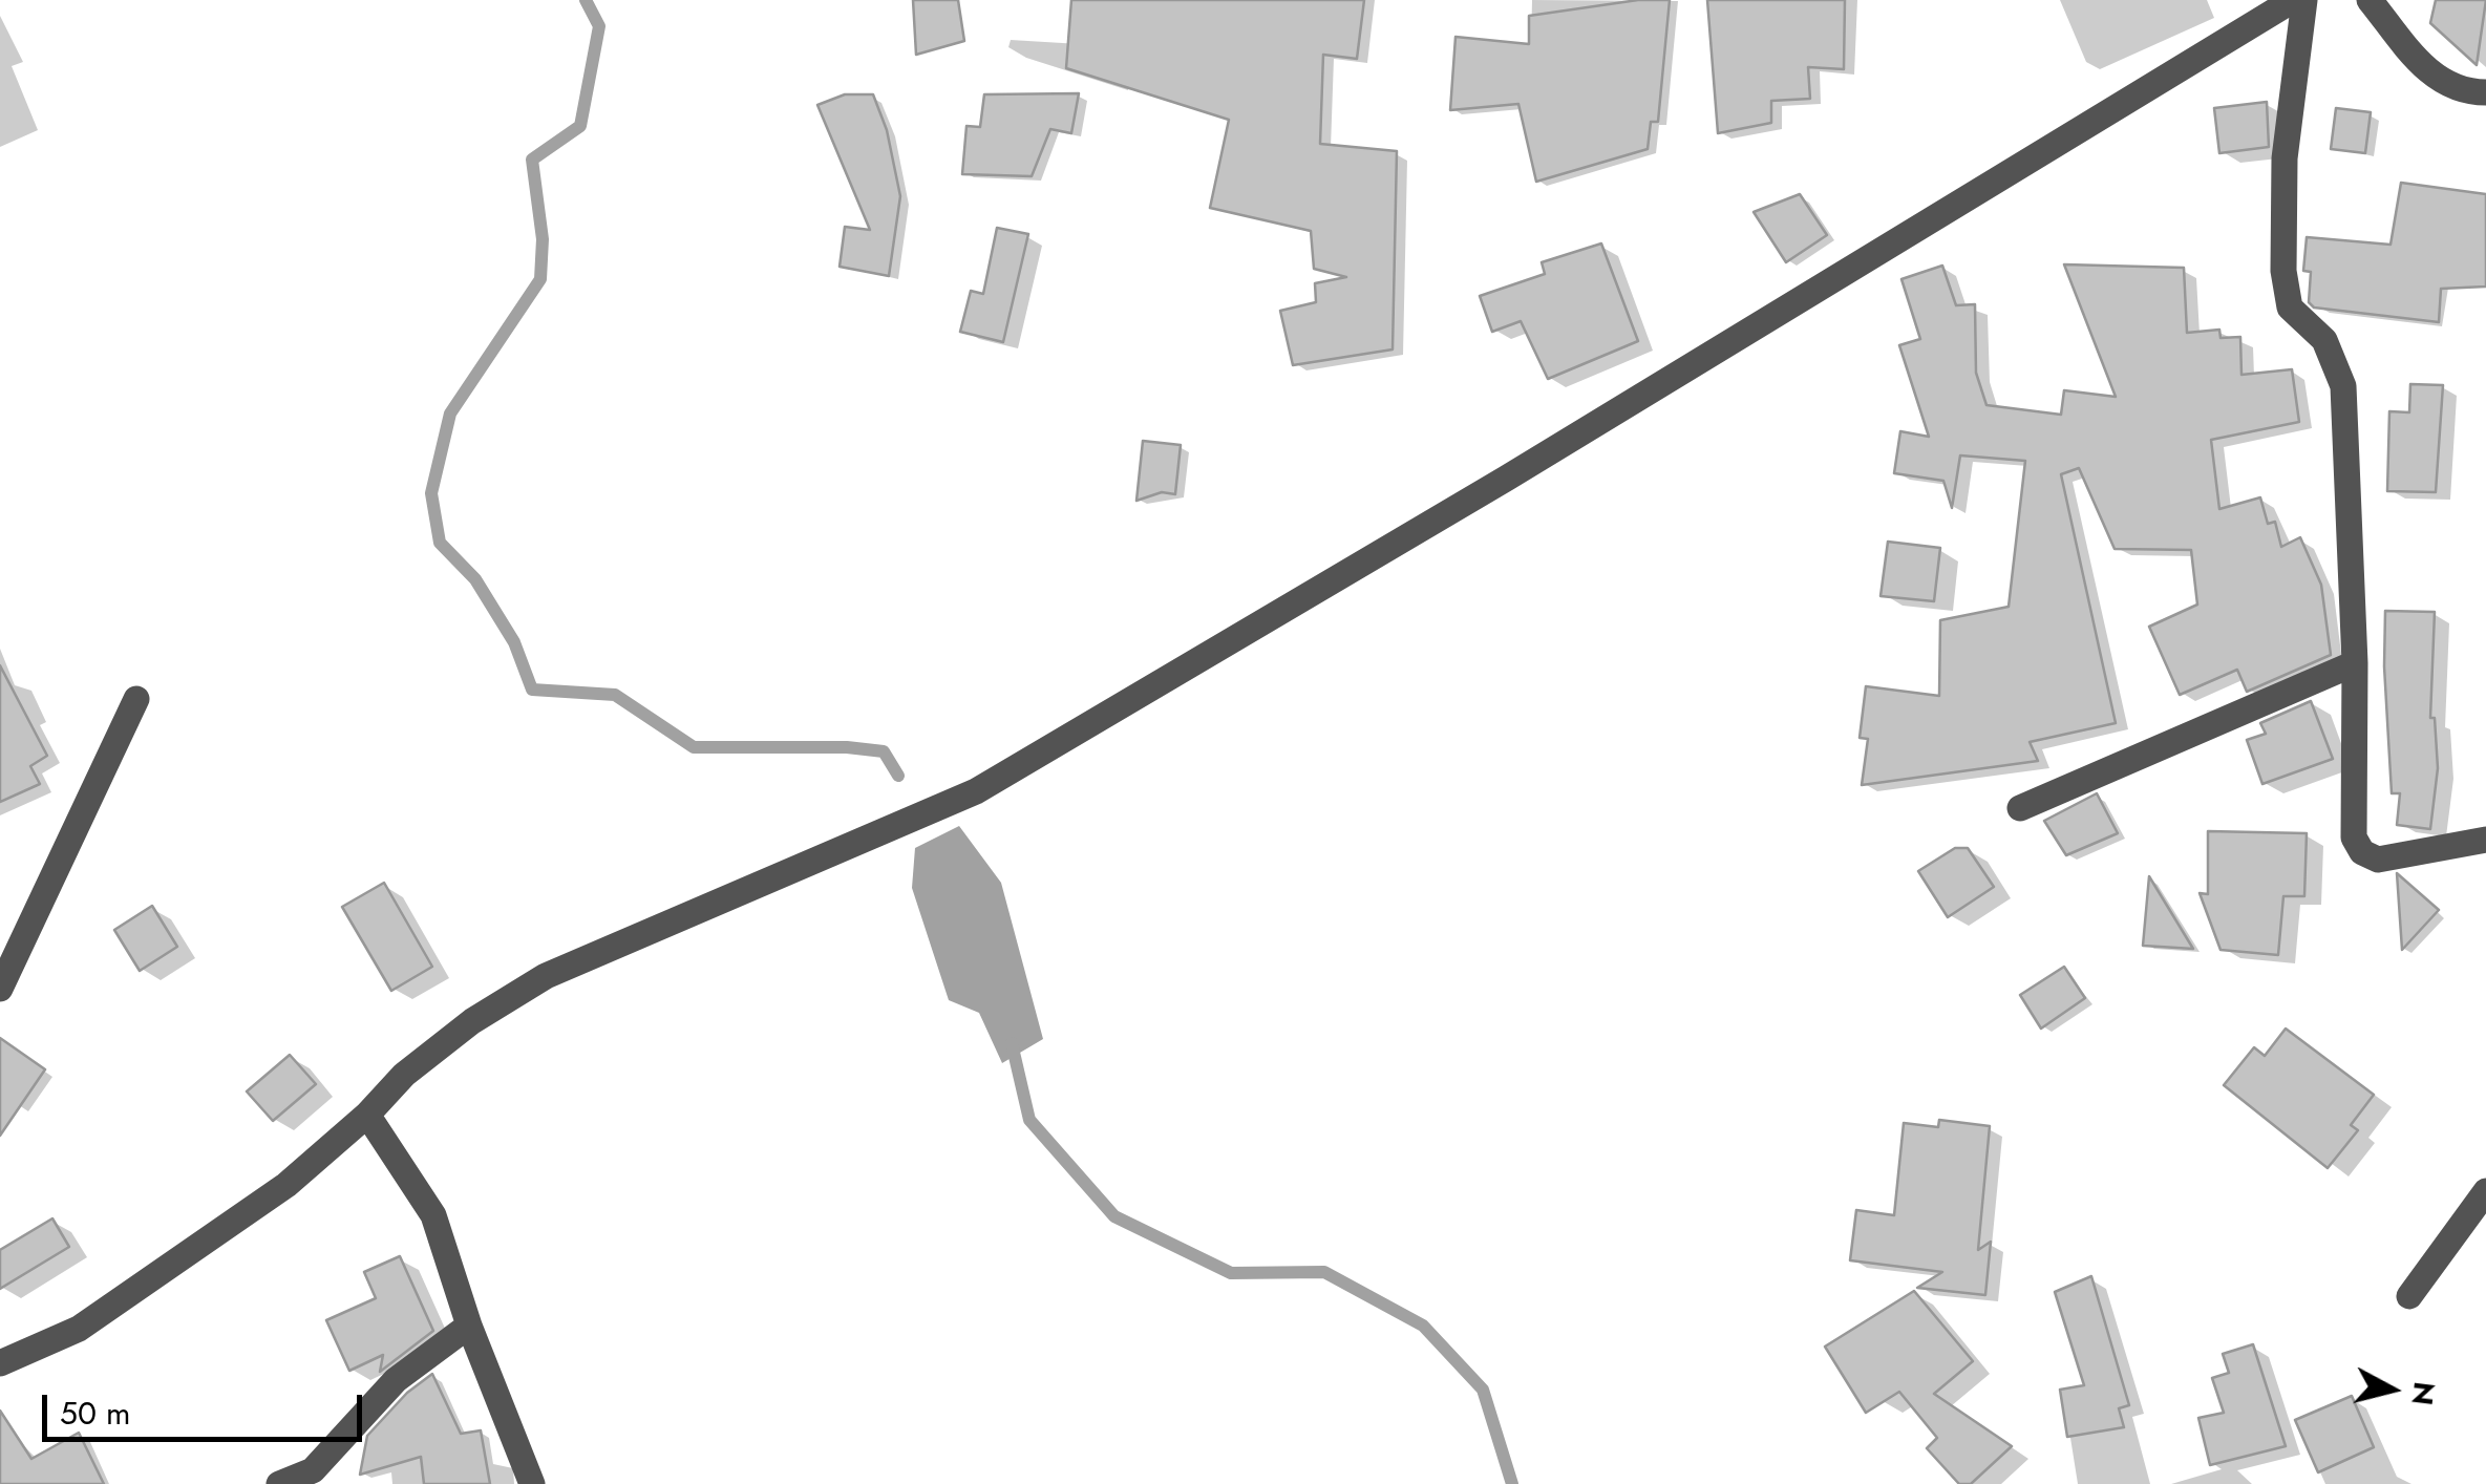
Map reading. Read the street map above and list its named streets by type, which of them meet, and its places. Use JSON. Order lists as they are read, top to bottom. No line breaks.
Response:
{"scale_bar":"50 m","north":"right"}
